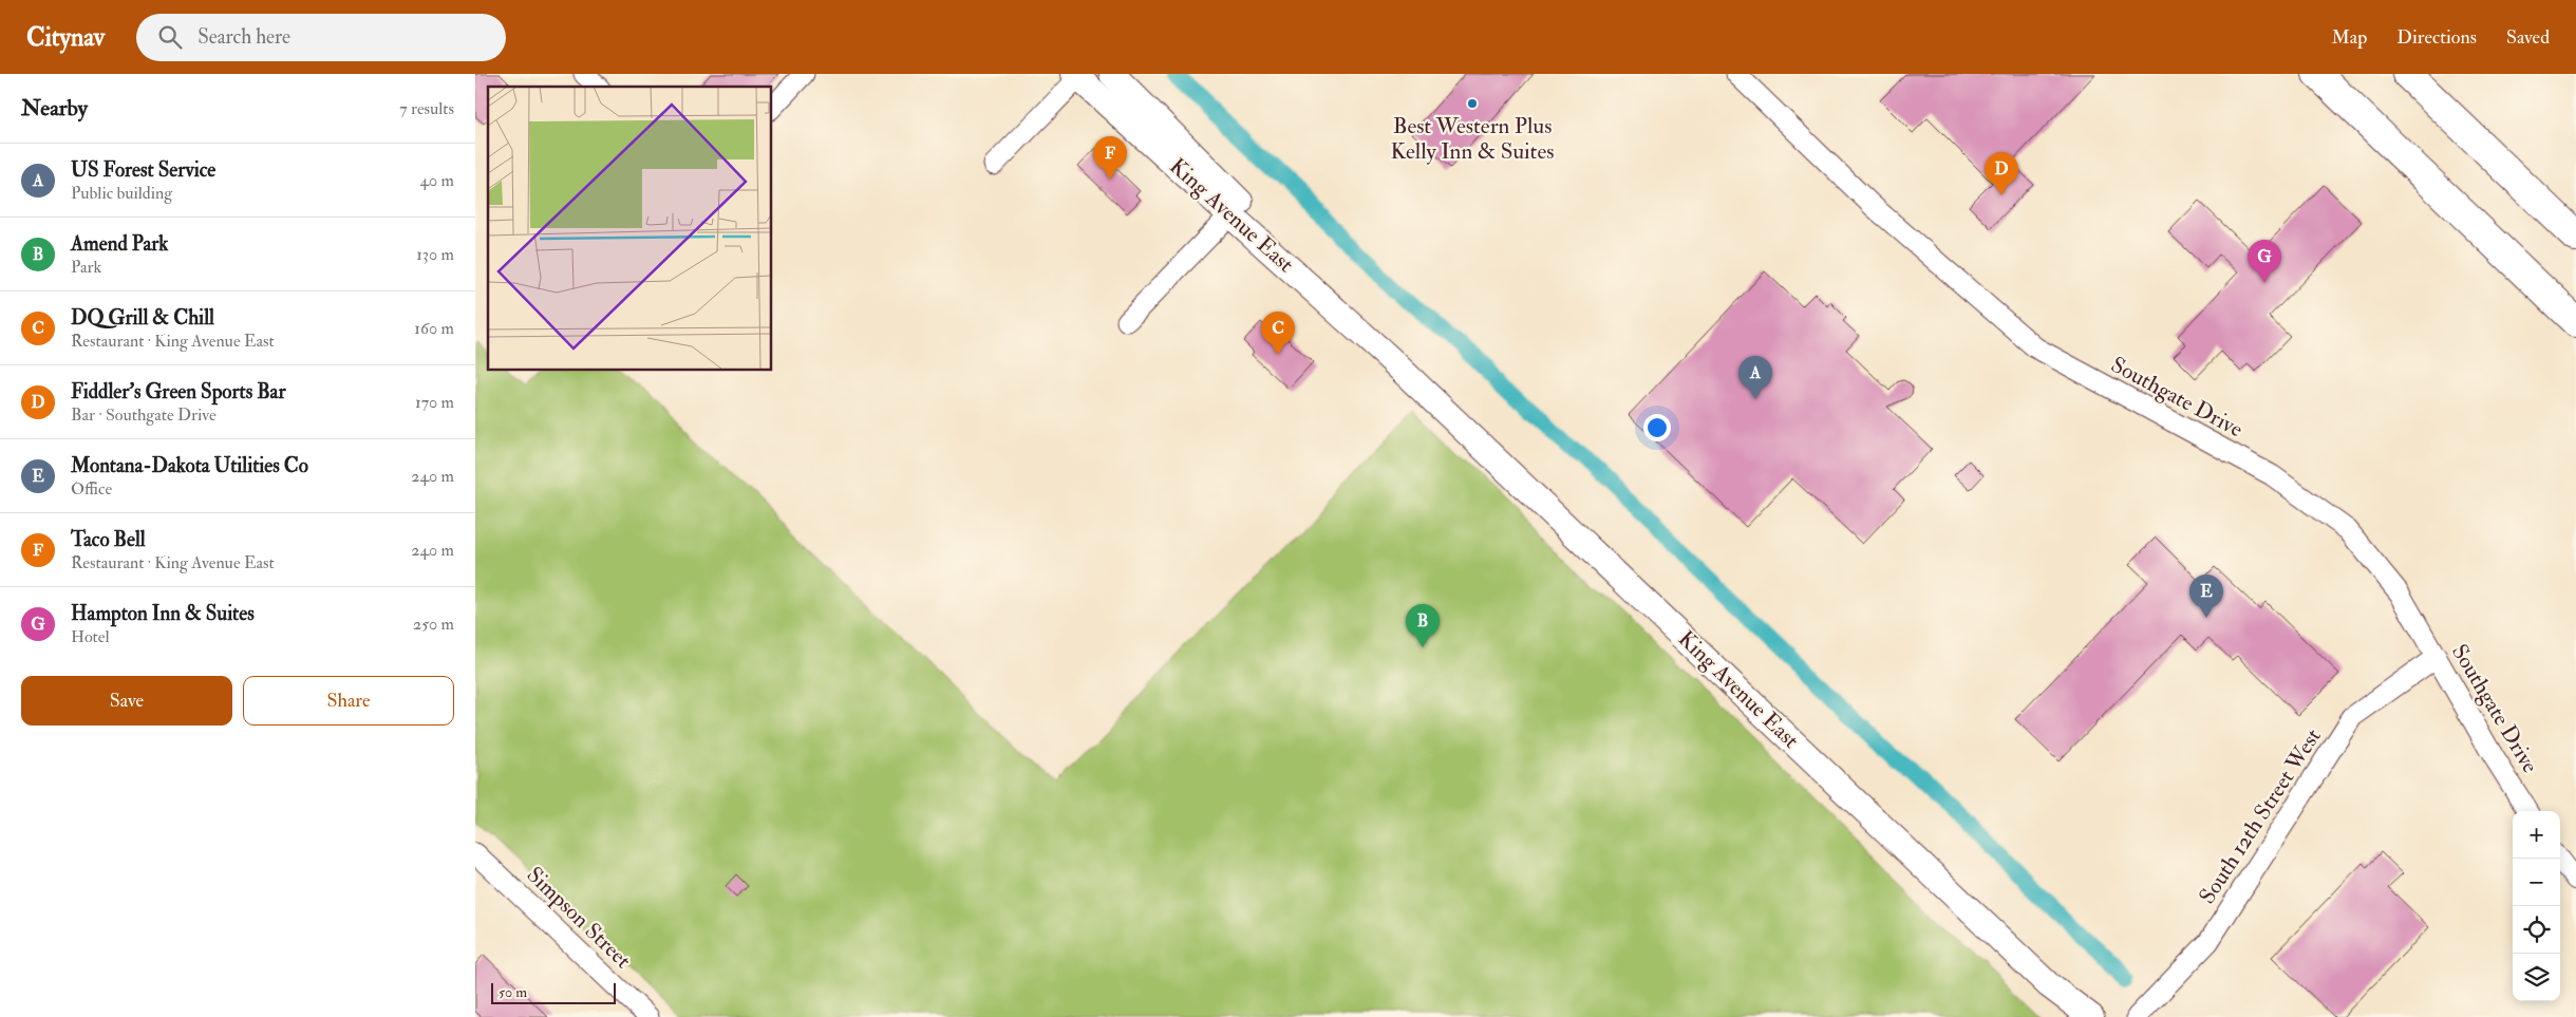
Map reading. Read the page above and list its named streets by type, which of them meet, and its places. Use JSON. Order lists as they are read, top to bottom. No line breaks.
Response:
{"streets":{"main road":["King Avenue East"],"street":["Southgate Drive","South 12th Street West","Simpson Street"]},"crossings":[["Southgate Drive","South 12th Street West"]],"places":["Best Western Plus Kelly Inn & Suites"],"scale_bar":"50 m","page":{"header":"Citynav","search":"Search here","nav":["Map","Directions","Saved"],"heading":["Nearby","7 results"],"pins":["F","D","G","C","A","E","B"],"list":[{"mark":"A","name":"US Forest Service","note":"Public building","value":"40 m"},{"mark":"B","name":"Amend Park","note":"Park","value":"130 m"},{"mark":"C","name":"DQ Grill & Chill","note":"Restaurant · King Avenue East","value":"160 m"},{"mark":"D","name":"Fiddler's Green Sports Bar","note":"Bar · Southgate Drive","value":"170 m"},{"mark":"E","name":"Montana-Dakota Utilities Co","note":"Office","value":"240 m"},{"mark":"F","name":"Taco Bell","note":"Restaurant · King Avenue East","value":"240 m"},{"mark":"G","name":"Hampton Inn & Suites","note":"Hotel","value":"250 m"}],"buttons":["Save","Share"],"map_buttons":["+","−"],"scale":"50 m"}}
